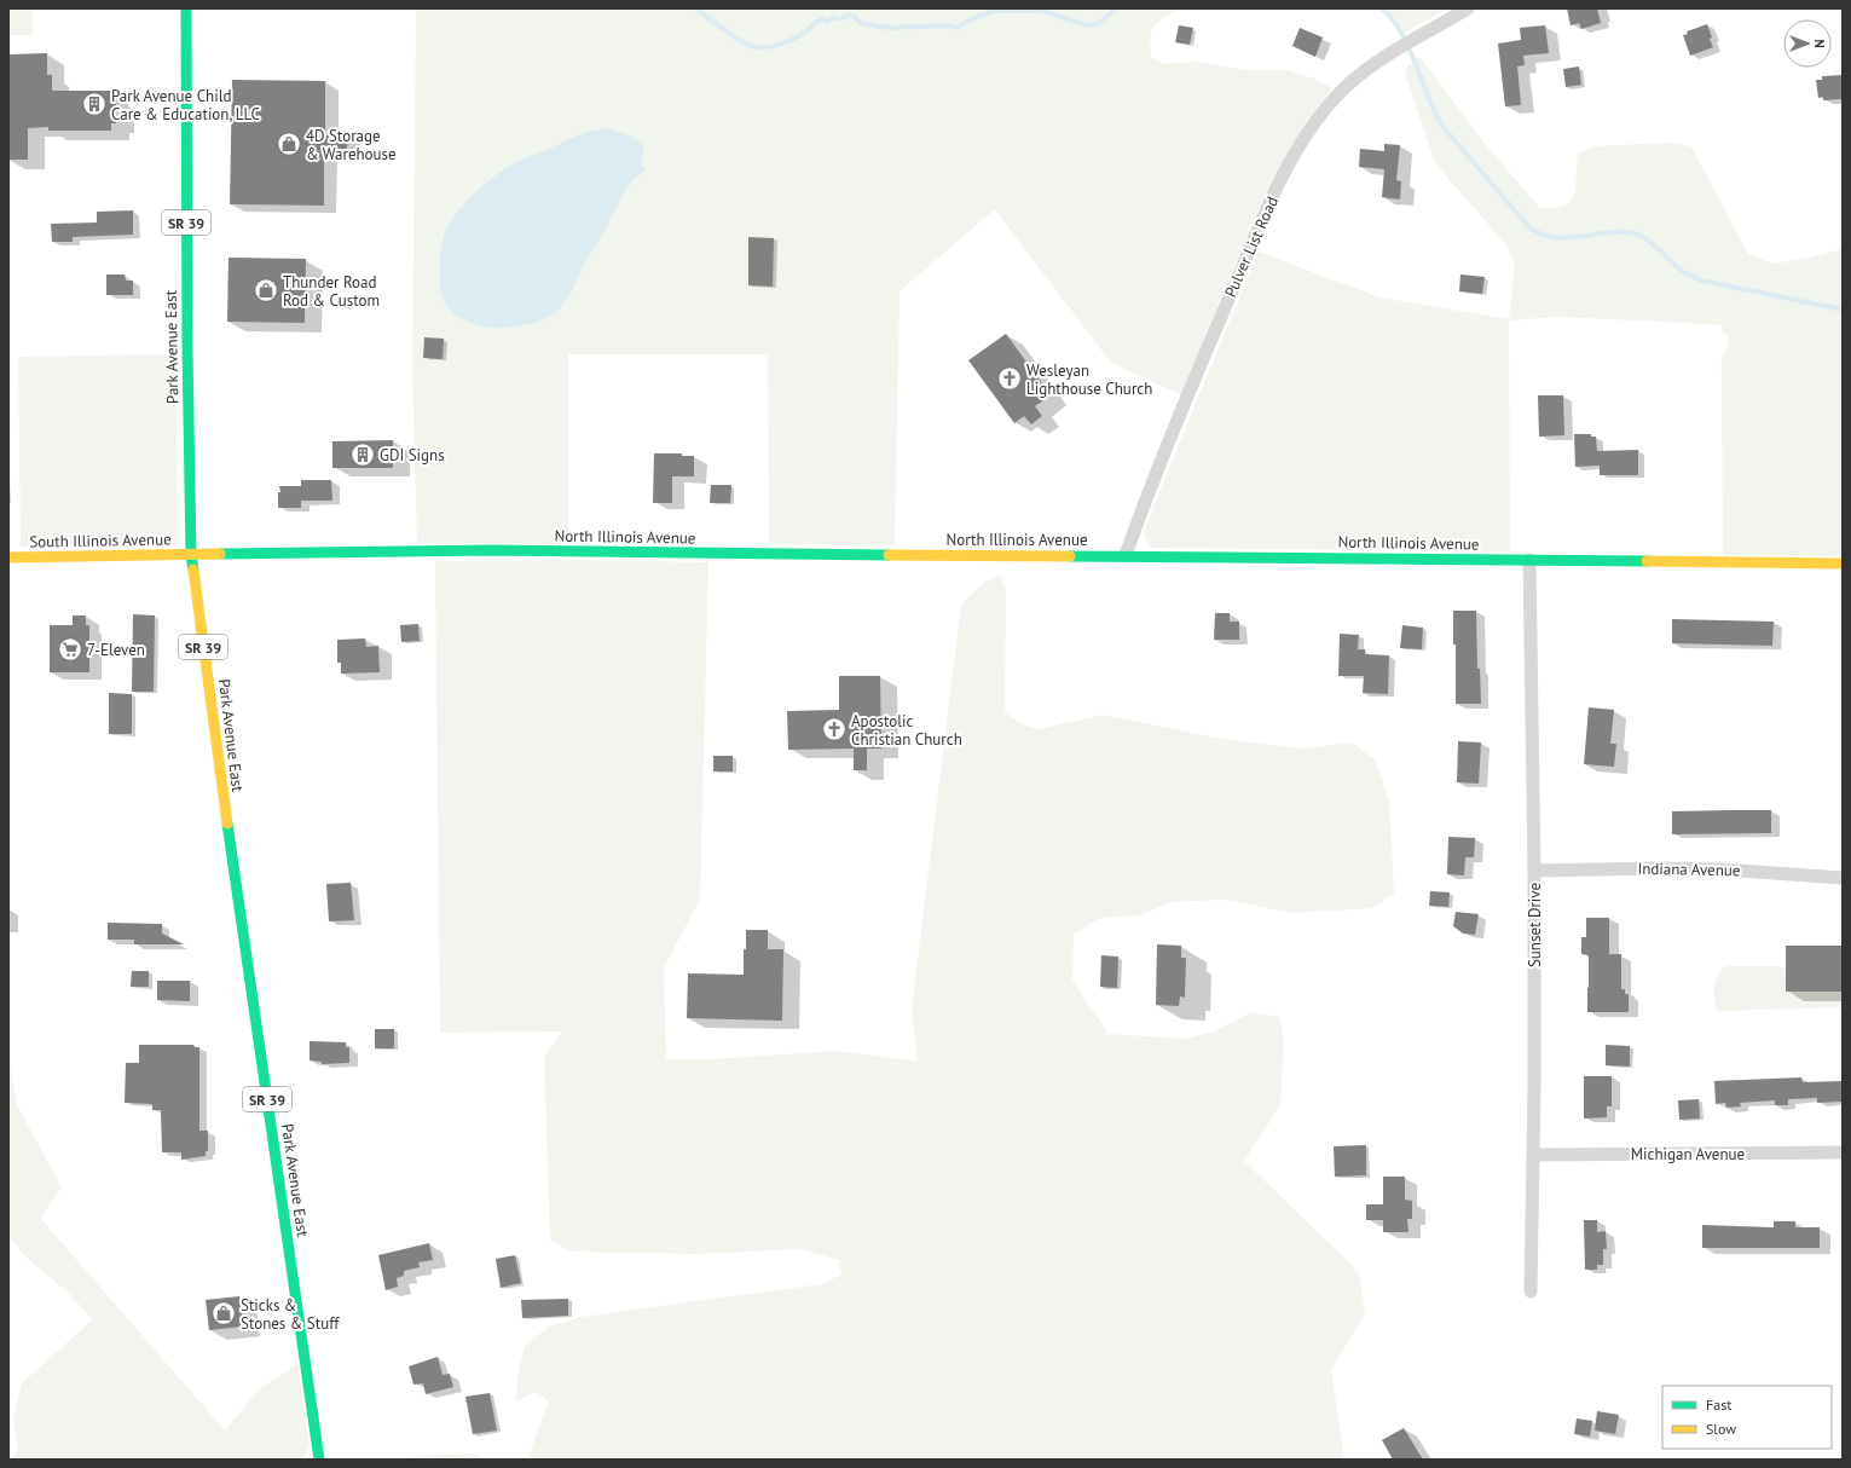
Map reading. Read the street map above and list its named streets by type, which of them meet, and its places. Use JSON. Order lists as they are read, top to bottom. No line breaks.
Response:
{"streets":{"street":["SR 39","Pulver List Road","Park Avenue East","North Illinois Avenue","South Illinois Avenue","Indiana Avenue","Sunset Drive","Michigan Avenue"]},"crossings":[["Pulver List Road","North Illinois Avenue"],["Park Avenue East","North Illinois Avenue"],["Park Avenue East","South Illinois Avenue"],["North Illinois Avenue","South Illinois Avenue"],["North Illinois Avenue","Sunset Drive"],["Indiana Avenue","Sunset Drive"],["Sunset Drive","Michigan Avenue"]],"places":{"building":["Park Avenue Child Care & Education, LLC","GDI Signs"],"shop":["4D Storage & Warehouse","Thunder Road Rod & Custom","Sticks & Stones & Stuff"],"church":["Wesleyan Lighthouse Church","Apostolic Christian Church"],"supermarket":["7-Eleven"]},"legend":["Fast","Slow"],"north":"right"}
